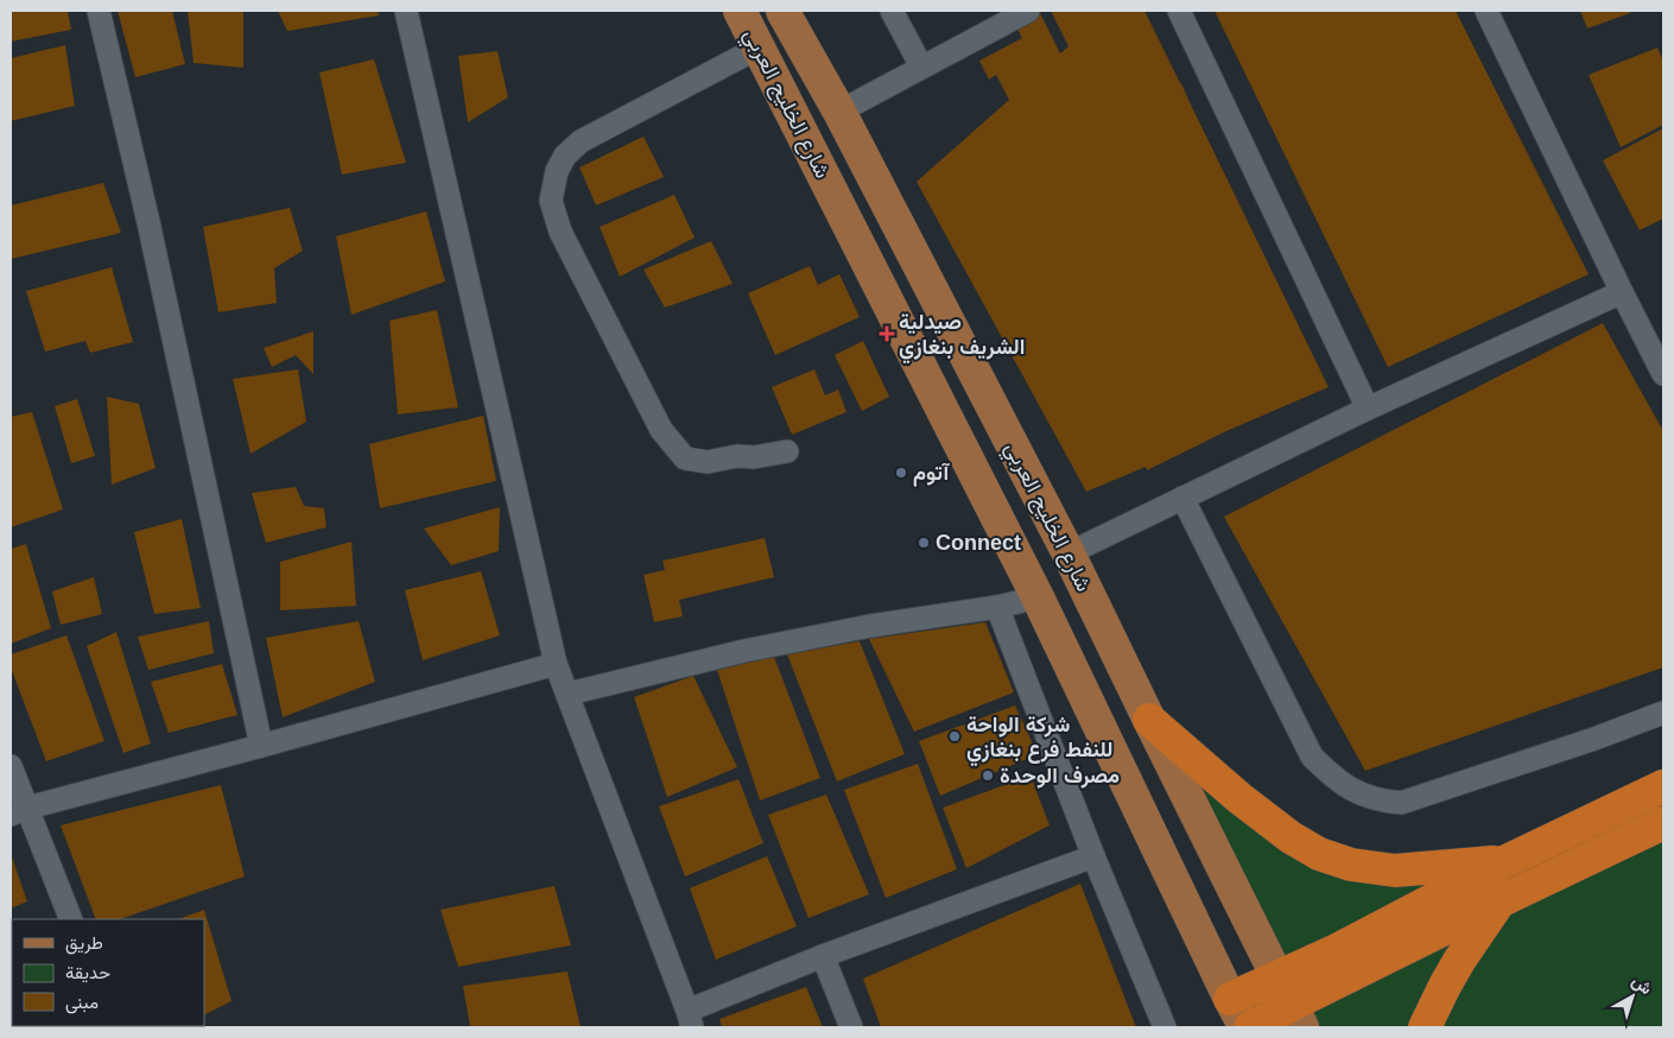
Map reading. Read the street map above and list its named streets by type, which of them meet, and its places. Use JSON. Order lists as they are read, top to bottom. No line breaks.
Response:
{"streets":{"main road":["شارع الخليج العربي"]},"places":{"health":["صيدلية الشريف بنغازي"],"other":["آتوم","Connect","شركة الواحة للنفط فرع بنغازي","مصرف الوحدة"]},"legend":["طريق","حديقة","مبنى"],"north":"top right"}
